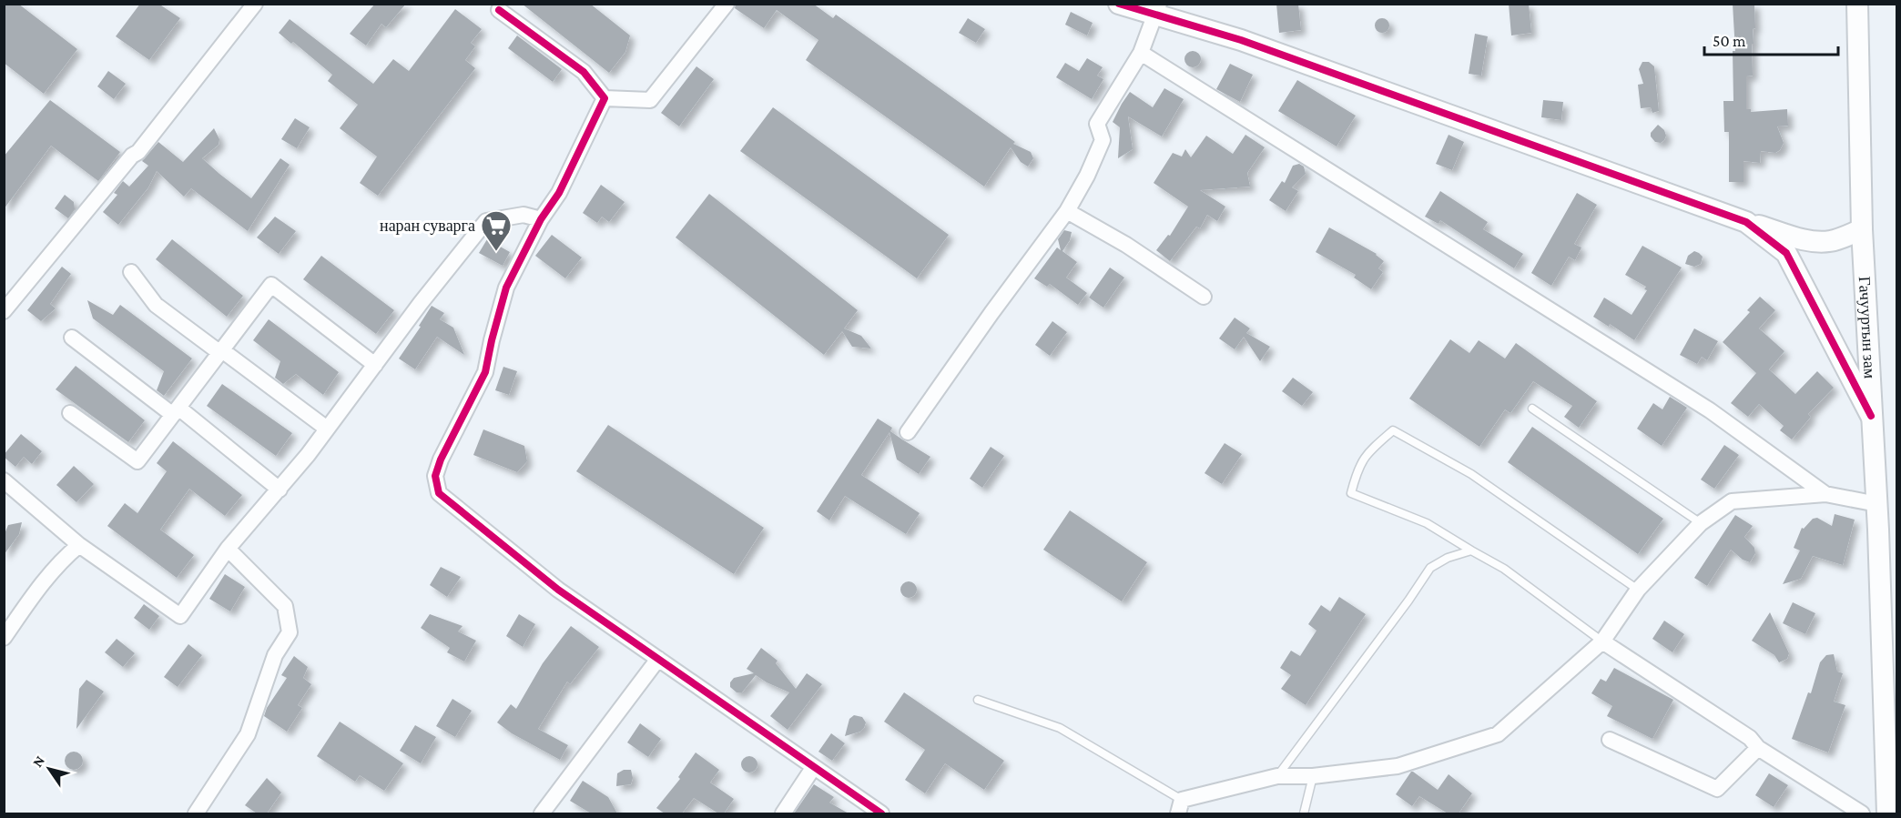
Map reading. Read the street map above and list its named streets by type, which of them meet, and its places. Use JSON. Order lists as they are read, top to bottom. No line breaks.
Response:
{"streets":{"street":["Гачууртын зам"]},"places":{"supermarket":["наран суварга"]},"scale_bar":"50 m","north":"top left"}
